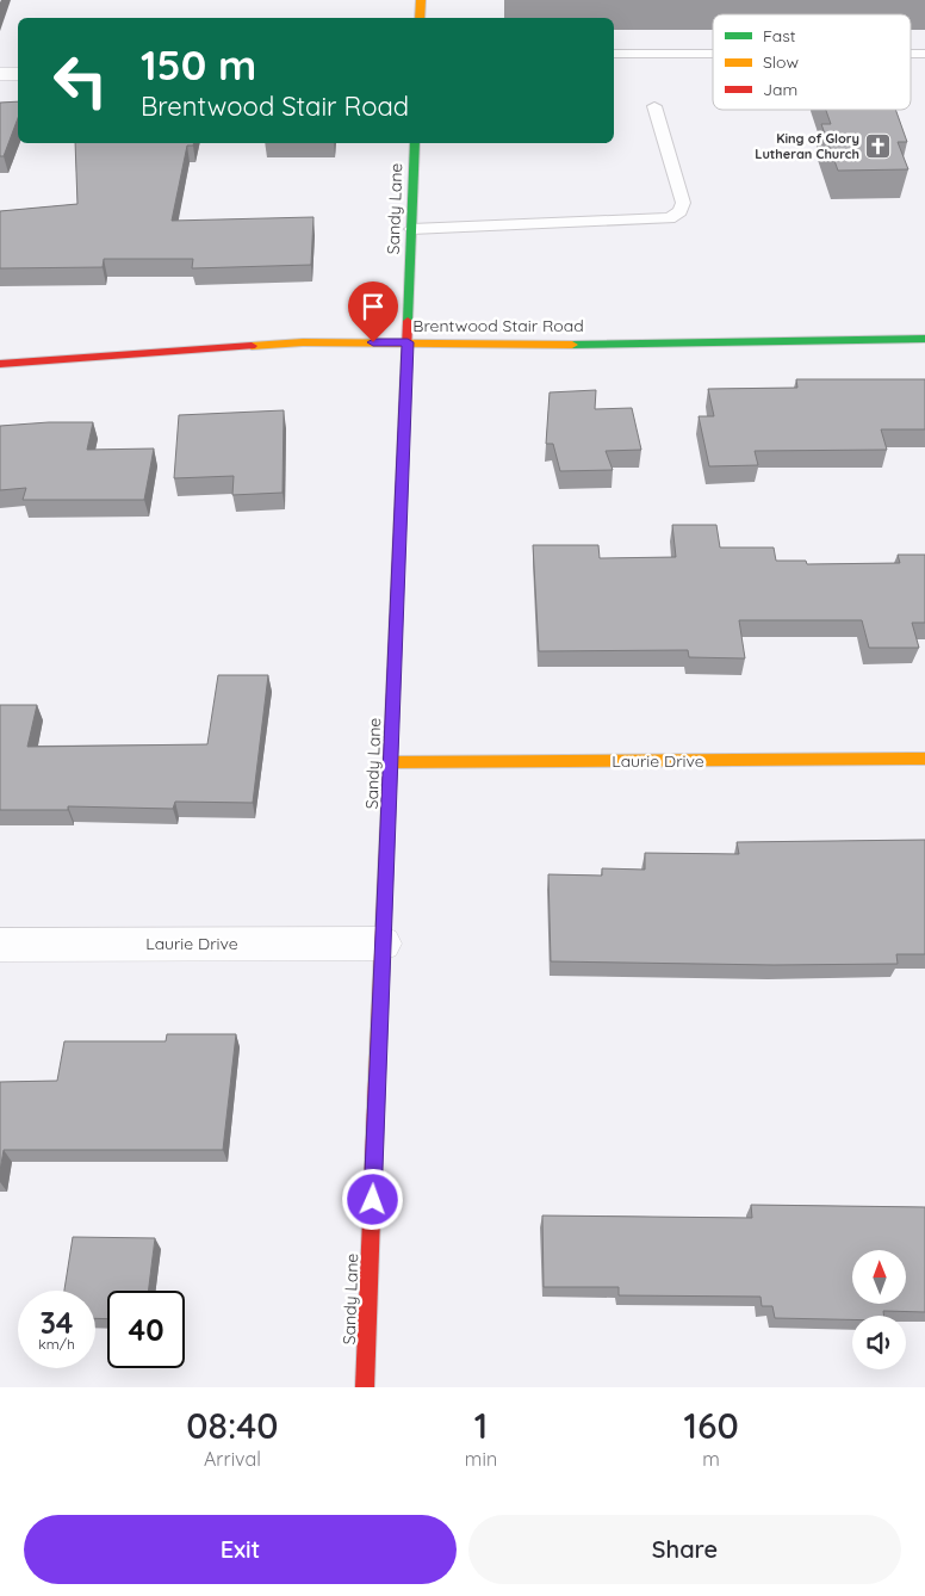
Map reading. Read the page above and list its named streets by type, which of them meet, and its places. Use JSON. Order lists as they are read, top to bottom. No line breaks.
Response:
{"streets":{"street":["Sandy Lane","Brentwood Stair Road","Laurie Drive"]},"crossings":[["Sandy Lane","Brentwood Stair Road"],["Sandy Lane","Laurie Drive"]],"places":{"church":["King of Glory Lutheran Church"]},"legend":["Fast","Slow","Jam"],"north":"top","page":{"turn":["150 m","Brentwood Stair Road"],"speed":"34 km/h","limit":"40","eta":["08:40","Arrival","1","min","160","m"],"buttons":["Exit","Share"]}}
